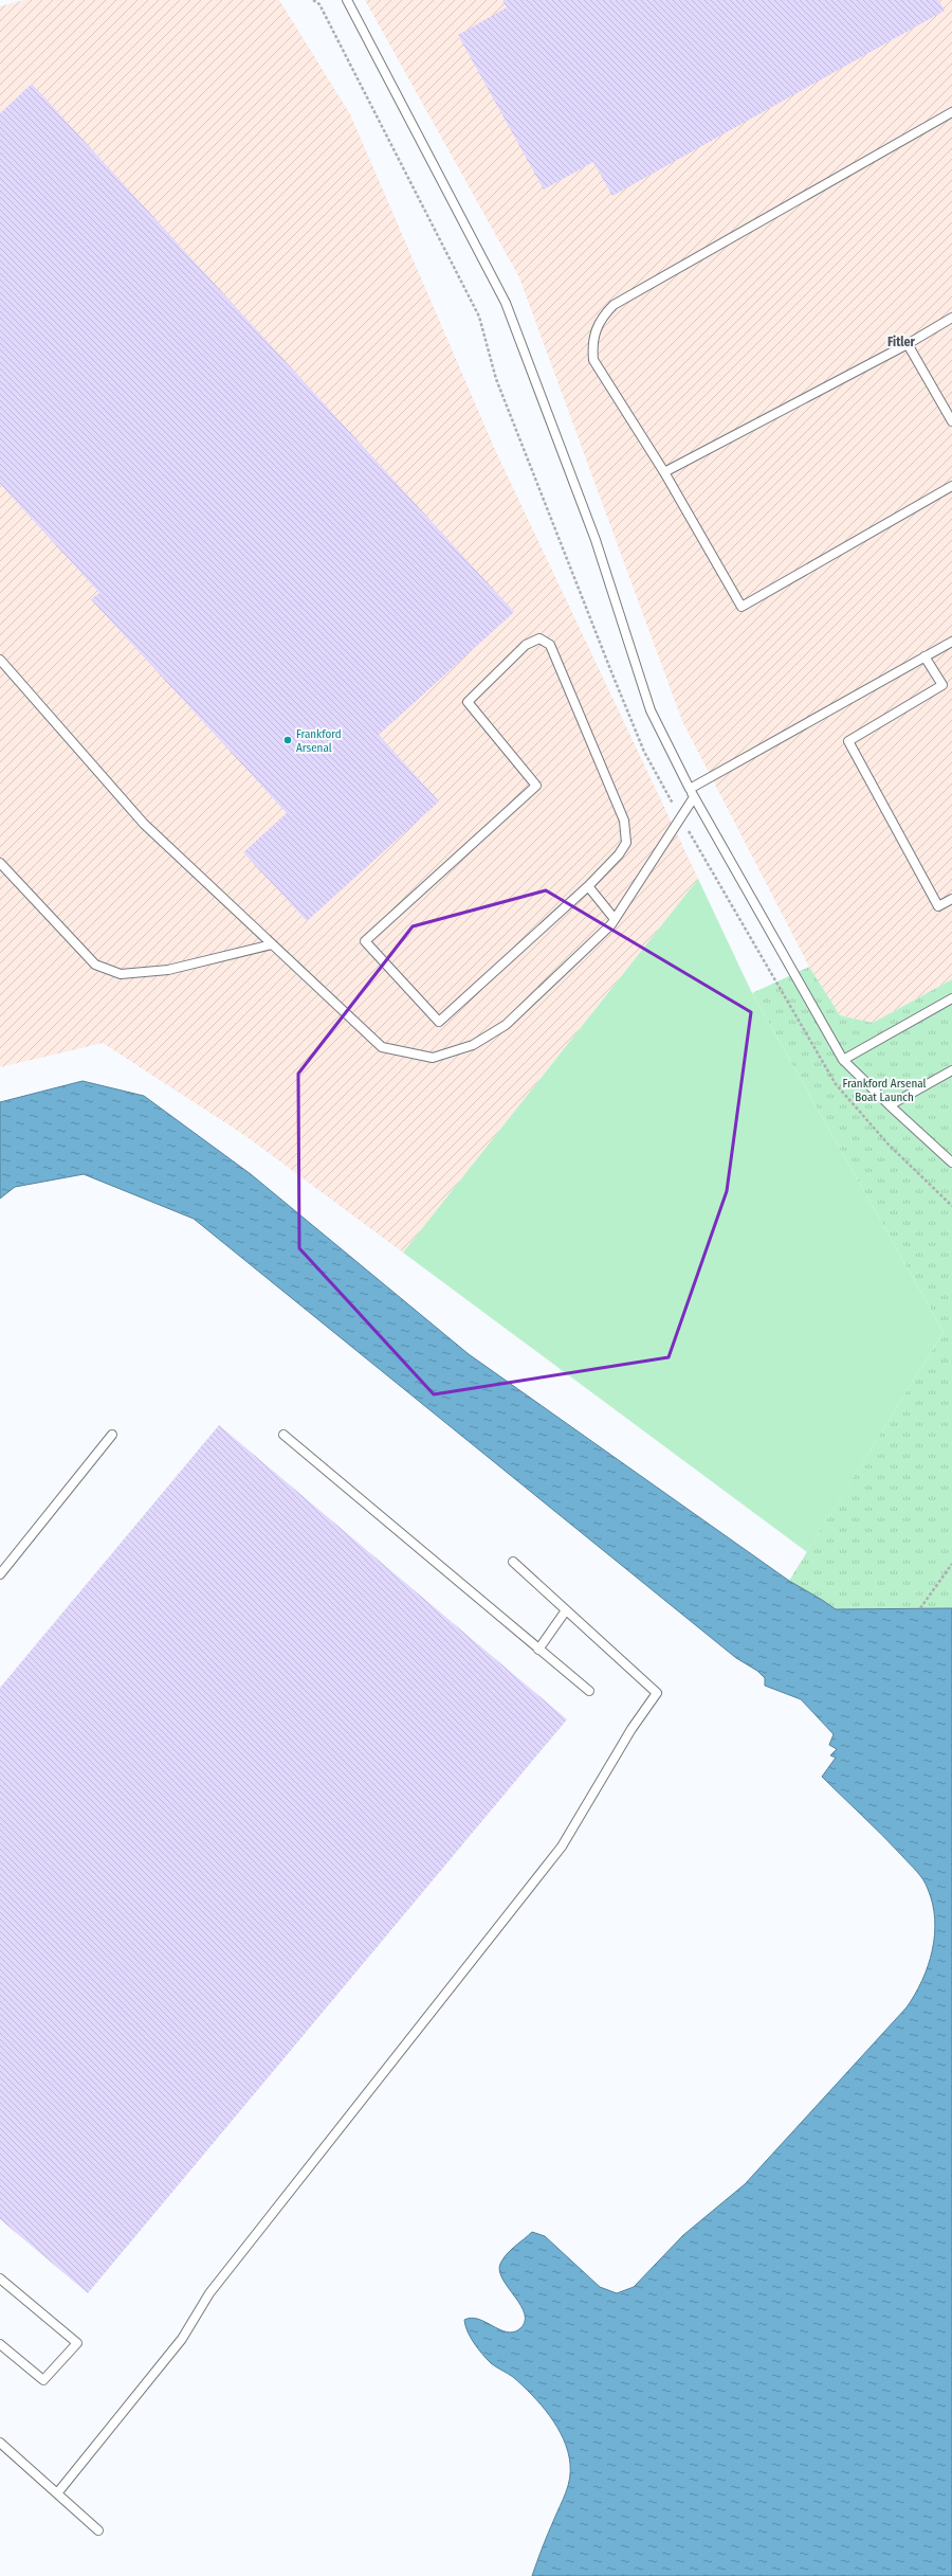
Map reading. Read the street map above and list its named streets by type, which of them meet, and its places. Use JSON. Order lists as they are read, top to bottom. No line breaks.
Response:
{"districts":["Fitler"],"parks":["Frankford Arsenal Boat Launch"],"places":["Frankford Arsenal"]}
